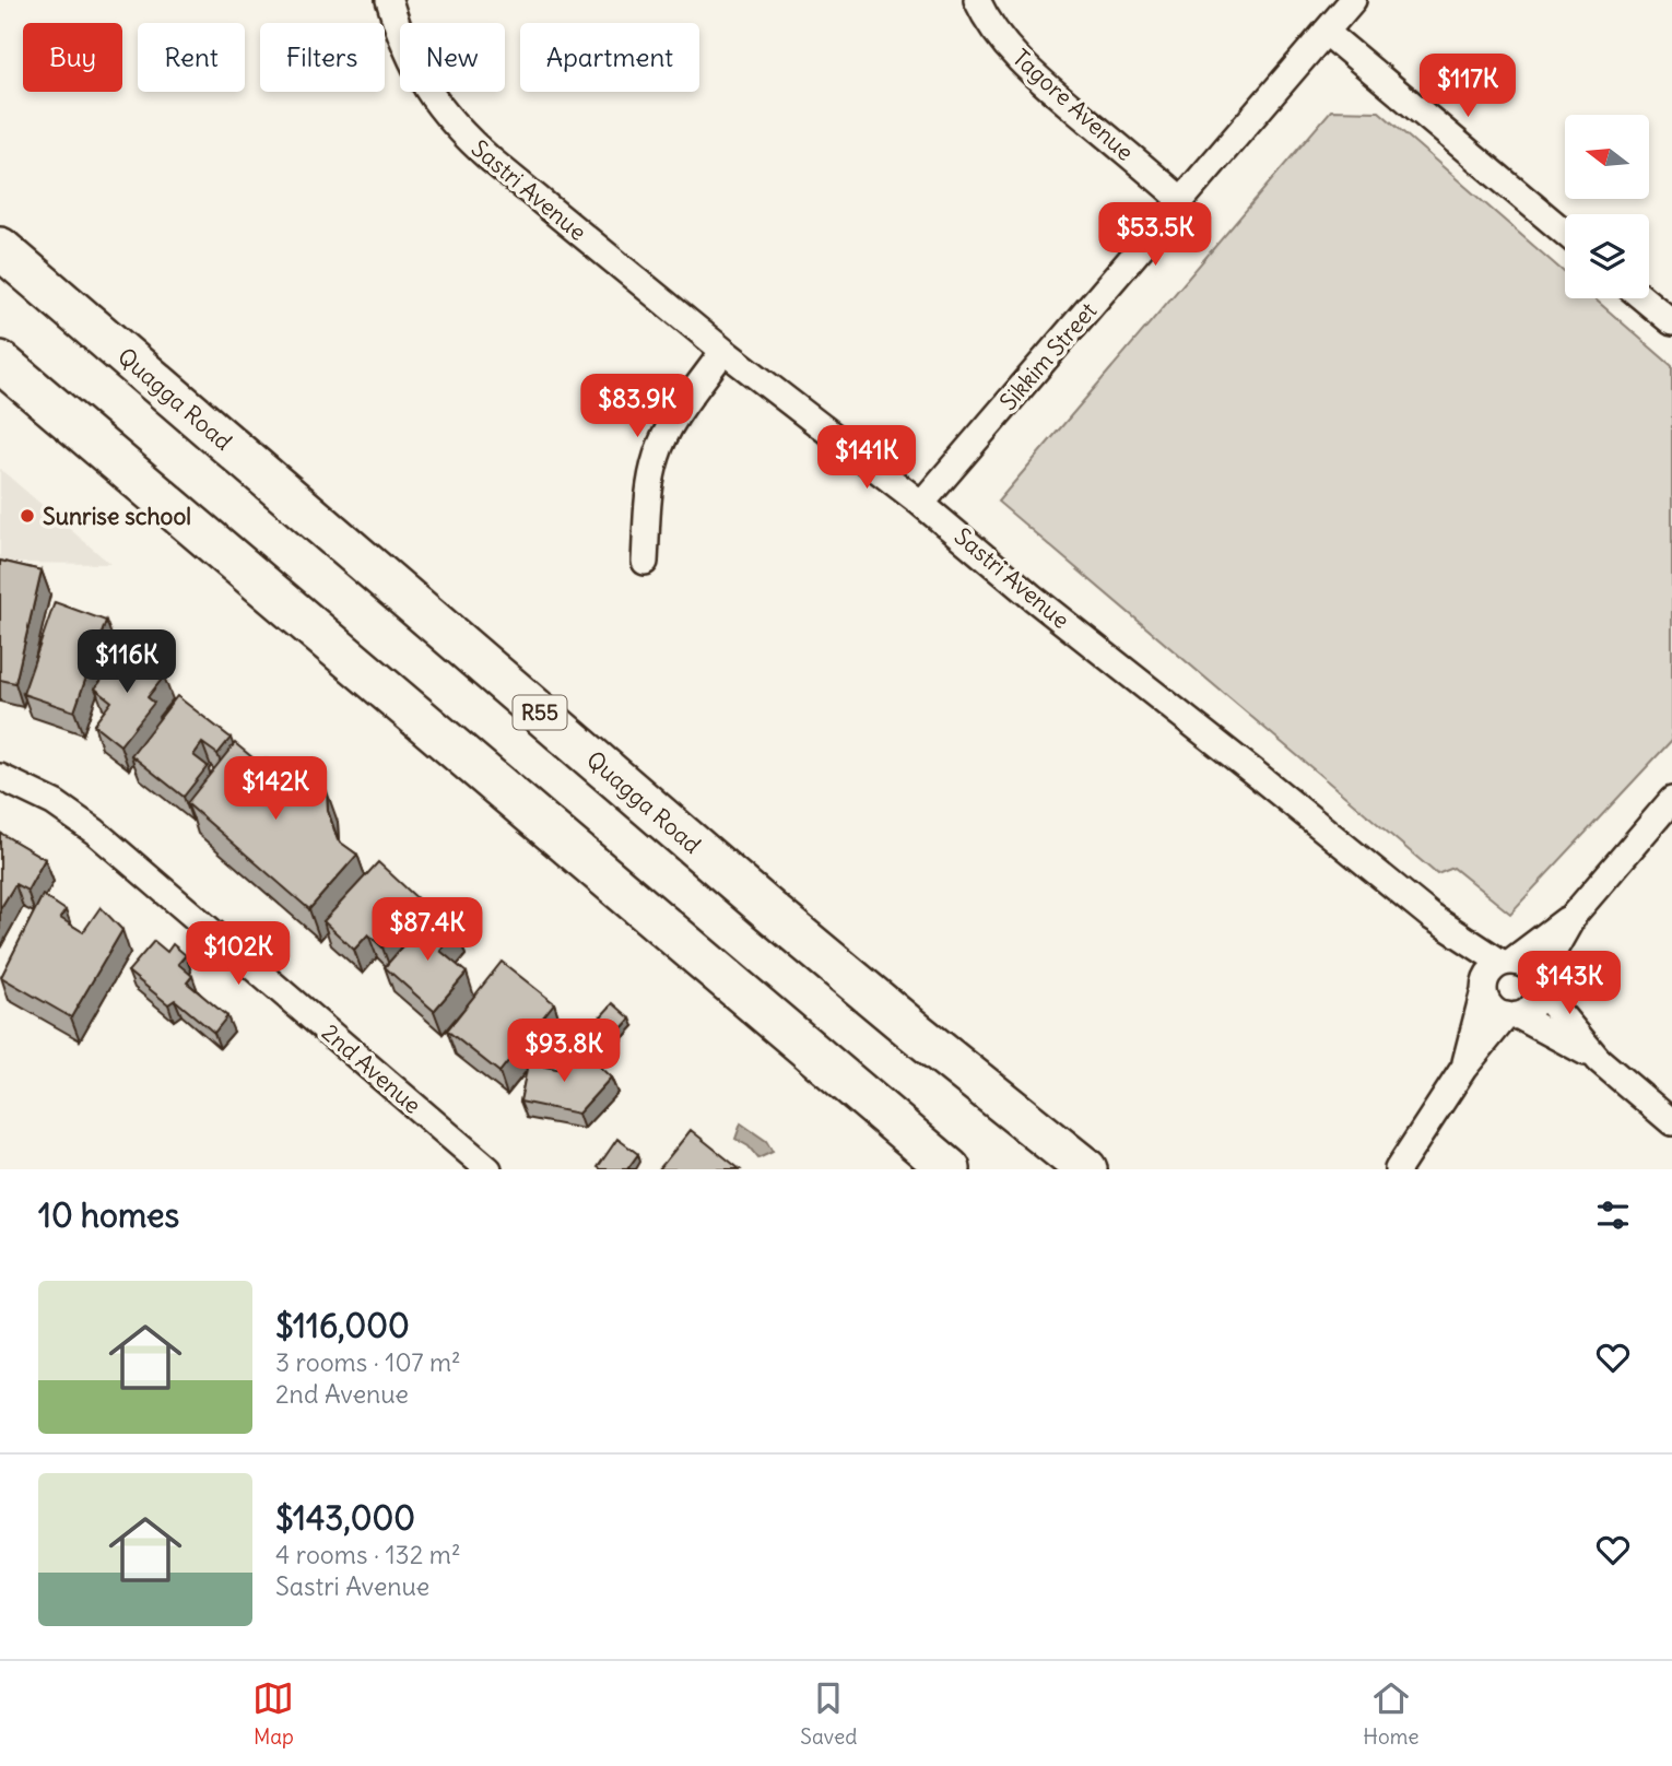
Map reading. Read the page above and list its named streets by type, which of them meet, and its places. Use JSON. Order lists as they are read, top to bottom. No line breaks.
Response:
{"streets":{"main road":["Quagga Road","R55"],"street":["Tagore Avenue","Sastri Avenue","Sikkim Street","2nd Avenue"]},"crossings":[["Tagore Avenue","Sikkim Street"],["Sastri Avenue","Sikkim Street"]],"places":["Sunrise school"],"north":"left","page":{"chip":["Buy","Rent","Filters","New","Apartment"],"price":["$117K","$53.5K","$83.9K","$141K","$116K","$142K","$87.4K","$102K","$143K","$93.8K"],"heading":"10 homes","list":[{"name":"$116,000","note":"3 rooms · 107 m² · 2nd Avenue"},{"name":"$143,000","note":"4 rooms · 132 m² · Sastri Avenue"}],"tabs":["Map","Saved","Home"]}}
